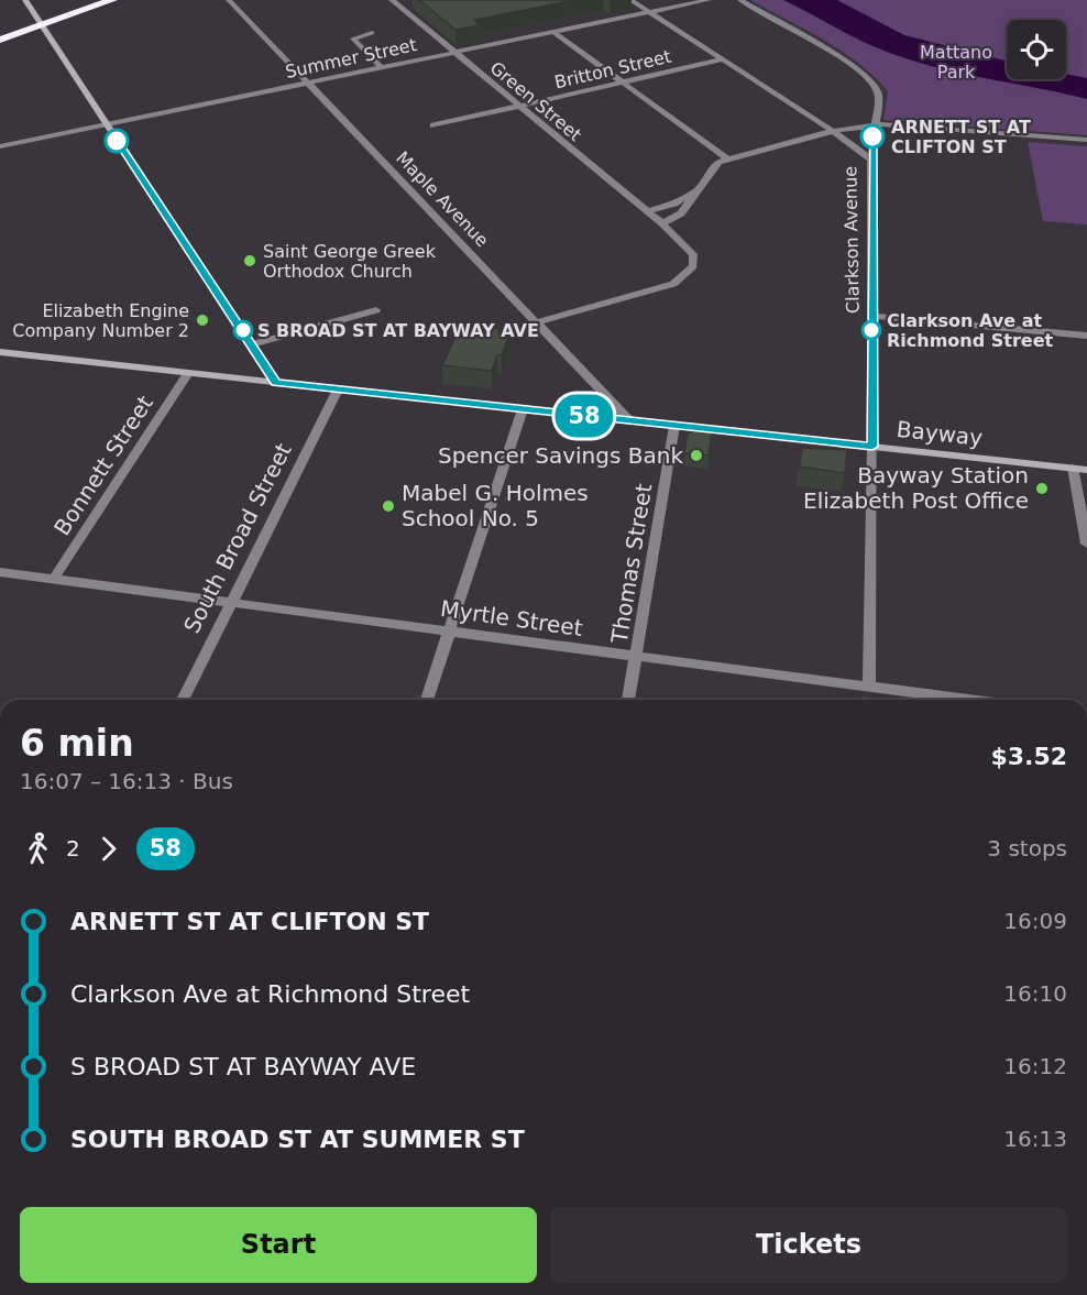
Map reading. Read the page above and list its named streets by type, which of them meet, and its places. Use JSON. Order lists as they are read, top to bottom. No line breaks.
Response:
{"streets":{"street":["Summer Street","Britton Street","Green Street","Maple Avenue","Clarkson Avenue","Bayway","Bonnett Street","South Broad Street","Thomas Street","Myrtle Street"]},"crossings":[["Summer Street","Green Street"],["Summer Street","Maple Avenue"],["Summer Street","Clarkson Avenue"],["Britton Street","Green Street"],["Britton Street","Clarkson Avenue"],["Green Street","Maple Avenue"],["Maple Avenue","Bayway"],["Clarkson Avenue","Bayway"],["Clarkson Avenue","Myrtle Street"],["Bayway","Bonnett Street"],["Bayway","South Broad Street"],["Bayway","Thomas Street"],["Bonnett Street","Myrtle Street"],["South Broad Street","Myrtle Street"],["Thomas Street","Myrtle Street"]],"parks":["Mattano Park"],"places":["ARNETT ST AT CLIFTON ST","Saint George Greek Orthodox Church","Elizabeth Engine Company Number 2","S BROAD ST AT BAYWAY AVE","Clarkson Ave at Richmond Street","Spencer Savings Bank","Bayway Station Elizabeth Post Office","Mabel G. Holmes School No. 5"],"lines":["bus line 58"],"page":{"on_map":"58","heading":["6 min","16:07 – 16:13 · Bus","$3.52"],"legs":["2","58","3 stops"],"list":[{"name":"ARNETT ST AT CLIFTON ST","value":"16:09"},{"name":"Clarkson Ave at Richmond Street","value":"16:10"},{"name":"S BROAD ST AT BAYWAY AVE","value":"16:12"},{"name":"SOUTH BROAD ST AT SUMMER ST","value":"16:13"}],"buttons":["Start","Tickets"]}}
